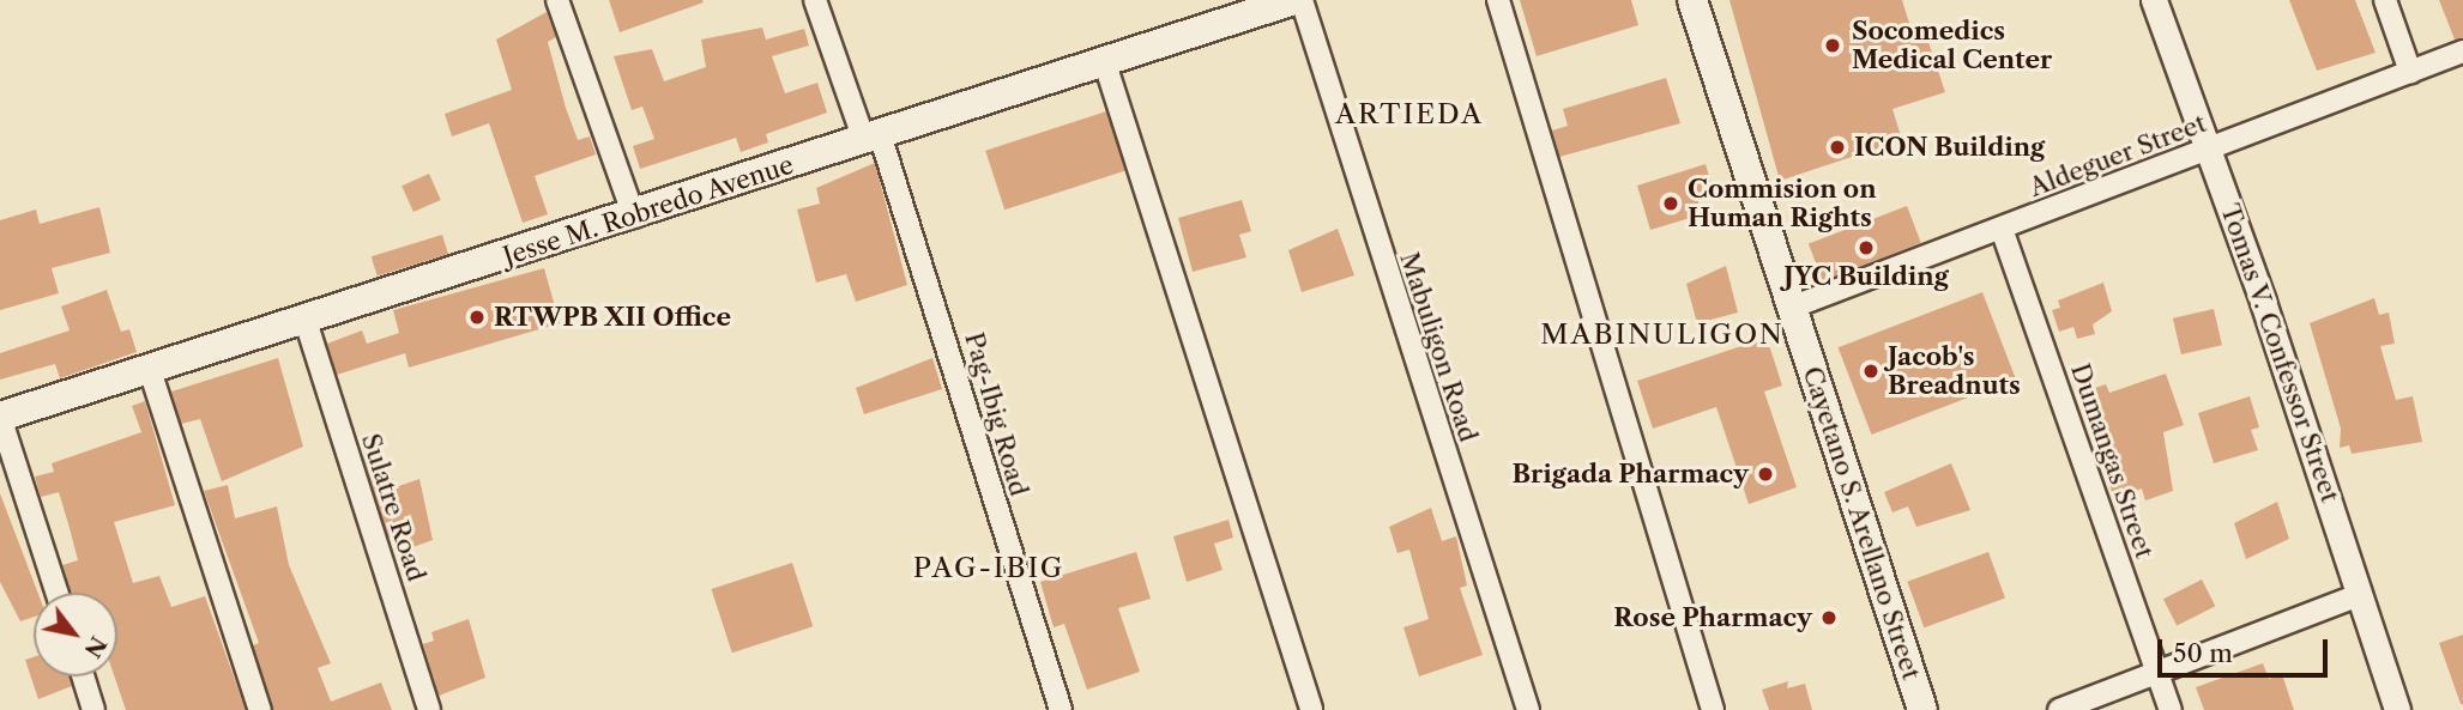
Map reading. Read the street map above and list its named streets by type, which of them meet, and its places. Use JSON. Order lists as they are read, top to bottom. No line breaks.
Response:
{"streets":{"main road":["Jesse M. Robredo Avenue","Cayetano S. Arellano Street"],"street":["Aldeguer Street","Mabuligon Road","Tomas V. Confessor Street","Pag-Ibig Road","Dumangas Street","Sulatre Road"]},"crossings":[["Aldeguer Street","Tomas V. Confessor Street"],["Aldeguer Street","Dumangas Street"],["Aldeguer Street","Cayetano S. Arellano Street"],["Jesse M. Robredo Avenue","Pag-Ibig Road"],["Jesse M. Robredo Avenue","Sulatre Road"]],"districts":["ARTIEDA","MABINULIGON","PAG-IBIG"],"places":["Socomedics Medical Center","ICON Building","Commision on Human Rights","JYC Building","RTWPB XII Office","Jacob's Breadnuts","Brigada Pharmacy","Rose Pharmacy"],"scale_bar":"50 m","north":"bottom right"}
